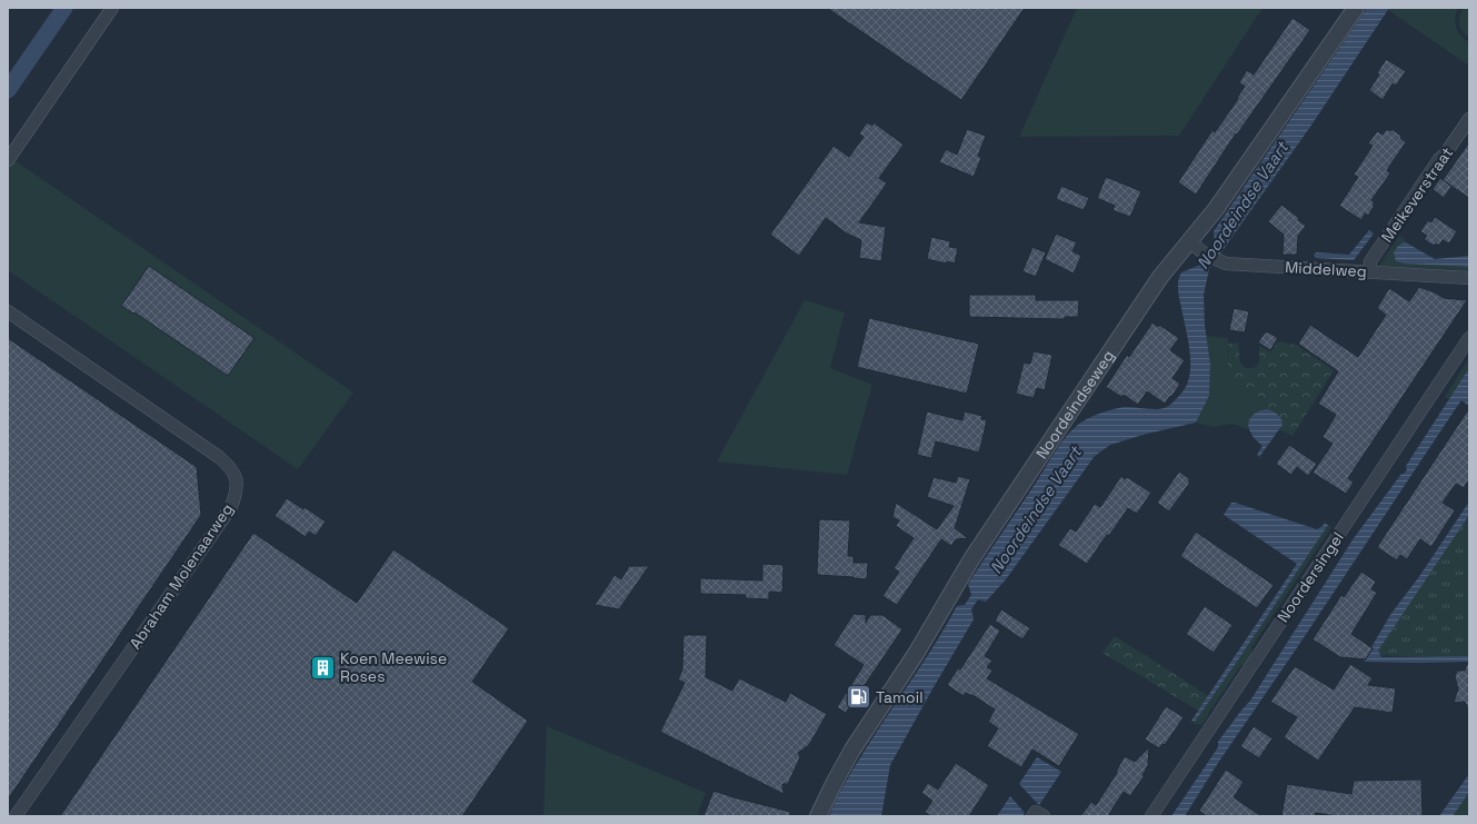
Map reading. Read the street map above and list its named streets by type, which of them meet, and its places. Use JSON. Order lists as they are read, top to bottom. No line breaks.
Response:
{"streets":{"street":["Meikeverstraat","Middelweg","Noordeindseweg","Abraham Molenaarweg","Noordersingel"]},"crossings":[["Meikeverstraat","Middelweg"],["Middelweg","Noordeindseweg"]],"water":["Noordeindse Vaart"],"places":{"building":["Koen Meewise Roses"],"fuel station":["Tamoil"]}}
